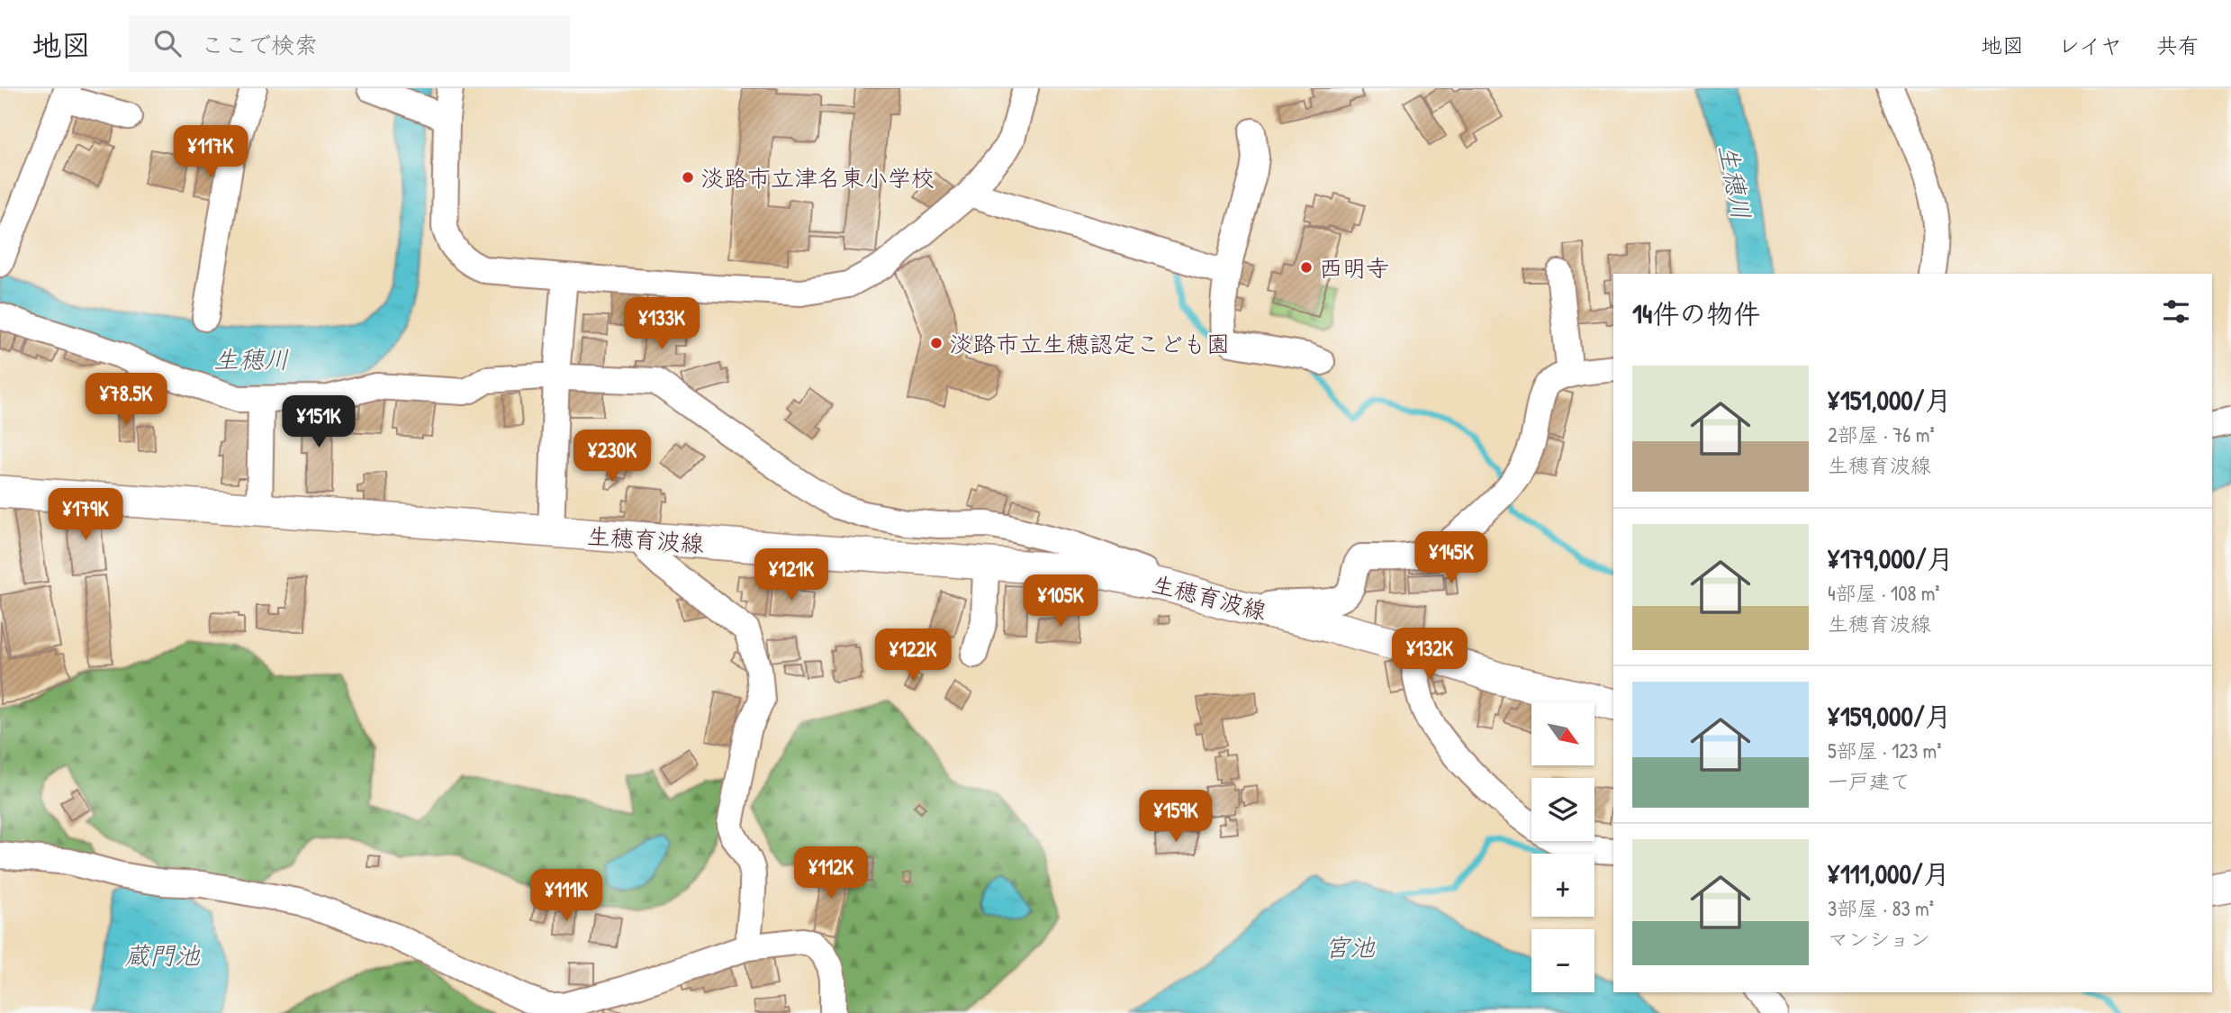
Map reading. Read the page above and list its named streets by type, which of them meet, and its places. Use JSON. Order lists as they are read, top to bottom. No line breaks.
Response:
{"streets":{"main road":["生穂育波線"]},"water":["生穂川","宮池","蔵門池"],"places":["淡路市立津名東小学校","西明寺","淡路市立生穂認定こども園"],"north":"bottom right","page":{"header":"地図","search":"ここで検索","nav":["地図","レイヤ","共有"],"price":["¥117K","¥133K","¥78.5K","¥151K","¥230K","¥179K","¥145K","¥121K","¥105K","¥132K","¥122K","¥159K","¥112K","¥111K"],"heading":"14件の物件","list":[{"name":"¥151,000/月","note":"2部屋 · 76 m² · 生穂育波線"},{"name":"¥179,000/月","note":"4部屋 · 108 m² · 生穂育波線"},{"name":"¥159,000/月","note":"5部屋 · 123 m² · 一戸建て"},{"name":"¥111,000/月","note":"3部屋 · 83 m² · マンション"}],"map_buttons":["+","−"]}}
